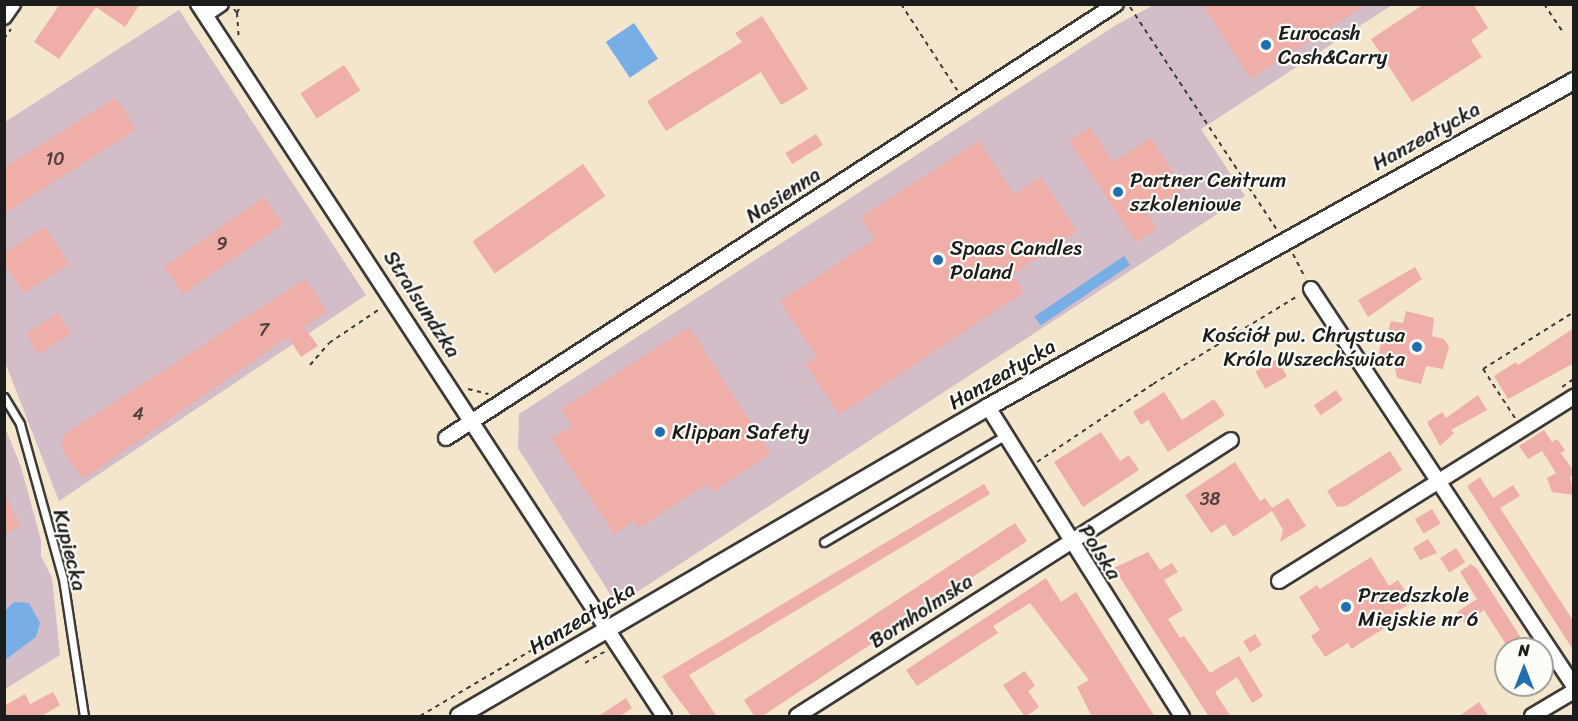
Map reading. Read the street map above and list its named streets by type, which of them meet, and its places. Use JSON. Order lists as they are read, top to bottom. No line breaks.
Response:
{"streets":{"street":["Hanzeatycka","Nasienna","Stralsundzka","Polska","Bornholmska"],"lane":["Kupiecka"]},"crossings":[["Hanzeatycka","Stralsundzka"],["Hanzeatycka","Polska"],["Nasienna","Stralsundzka"],["Polska","Bornholmska"]],"places":["Eurocash Cash&Carry","Partner Centrum szkoleniowe","Spaas Candles Poland","Kościół pw. Chrystusa Króla Wszechświata","Klippan Safety","Przedszkole Miejskie nr 6"],"house_numbers":["10","9","7","4","38"],"north":"top"}
